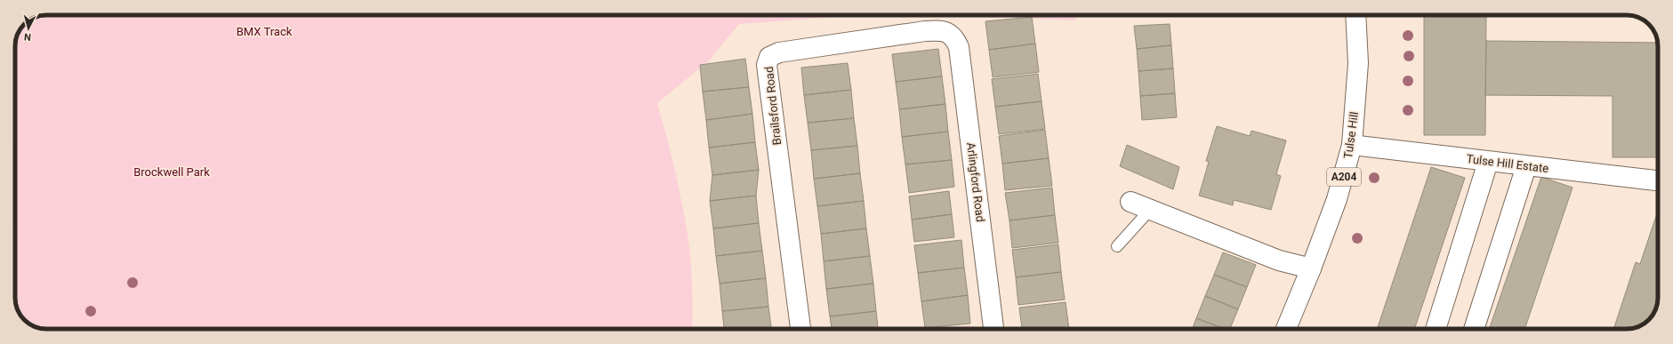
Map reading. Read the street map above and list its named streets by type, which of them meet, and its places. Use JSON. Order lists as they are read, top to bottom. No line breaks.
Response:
{"streets":{"street":["Brailsford Road","Tulse Hill","Tulse Hill Estate","A204","Arlingford Road"]},"crossings":[["Brailsford Road","Arlingford Road"],["Tulse Hill","Tulse Hill Estate"]],"parks":["BMX Track","Brockwell Park"],"north":"bottom"}
